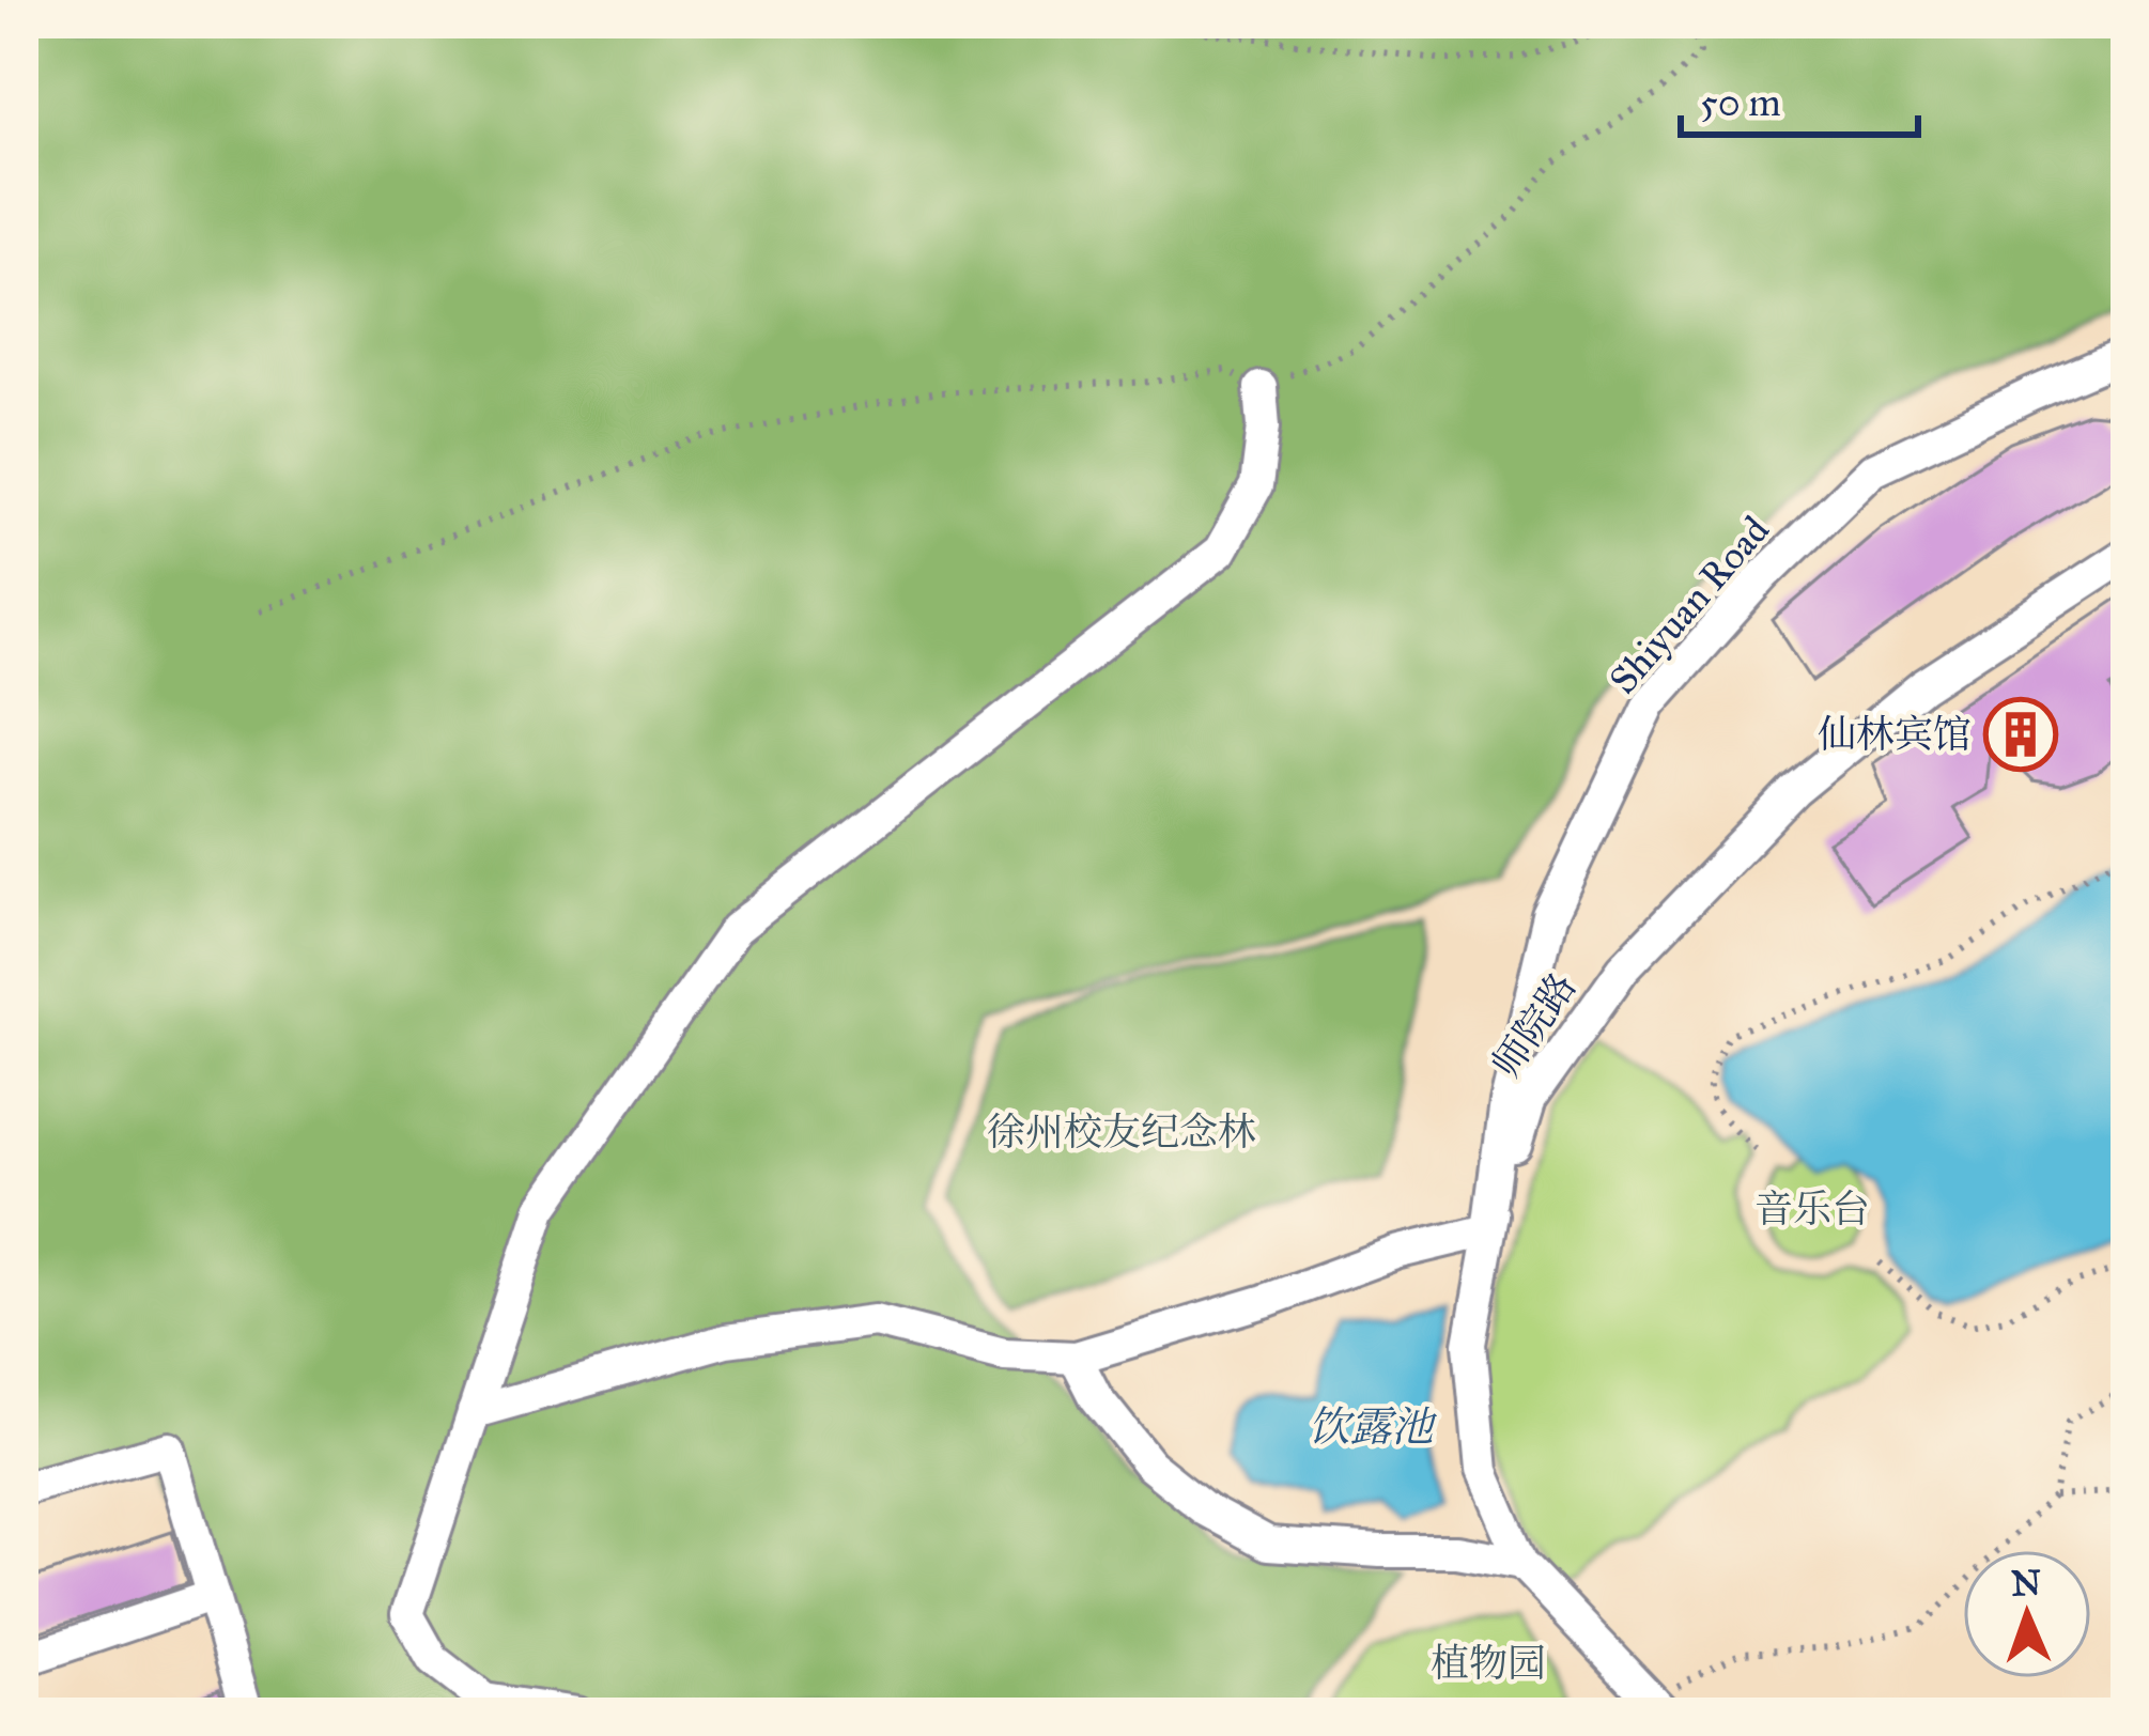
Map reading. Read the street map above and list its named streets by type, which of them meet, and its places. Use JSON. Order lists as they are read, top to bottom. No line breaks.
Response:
{"streets":{"street":["Shiyuan Road","师院路"]},"crossings":[["Shiyuan Road","师院路"]],"water":["饮露池"],"parks":["徐州校友纪念林","音乐台","植物园"],"places":{"building":["仙林宾馆"]},"scale_bar":"50 m","north":"top"}
